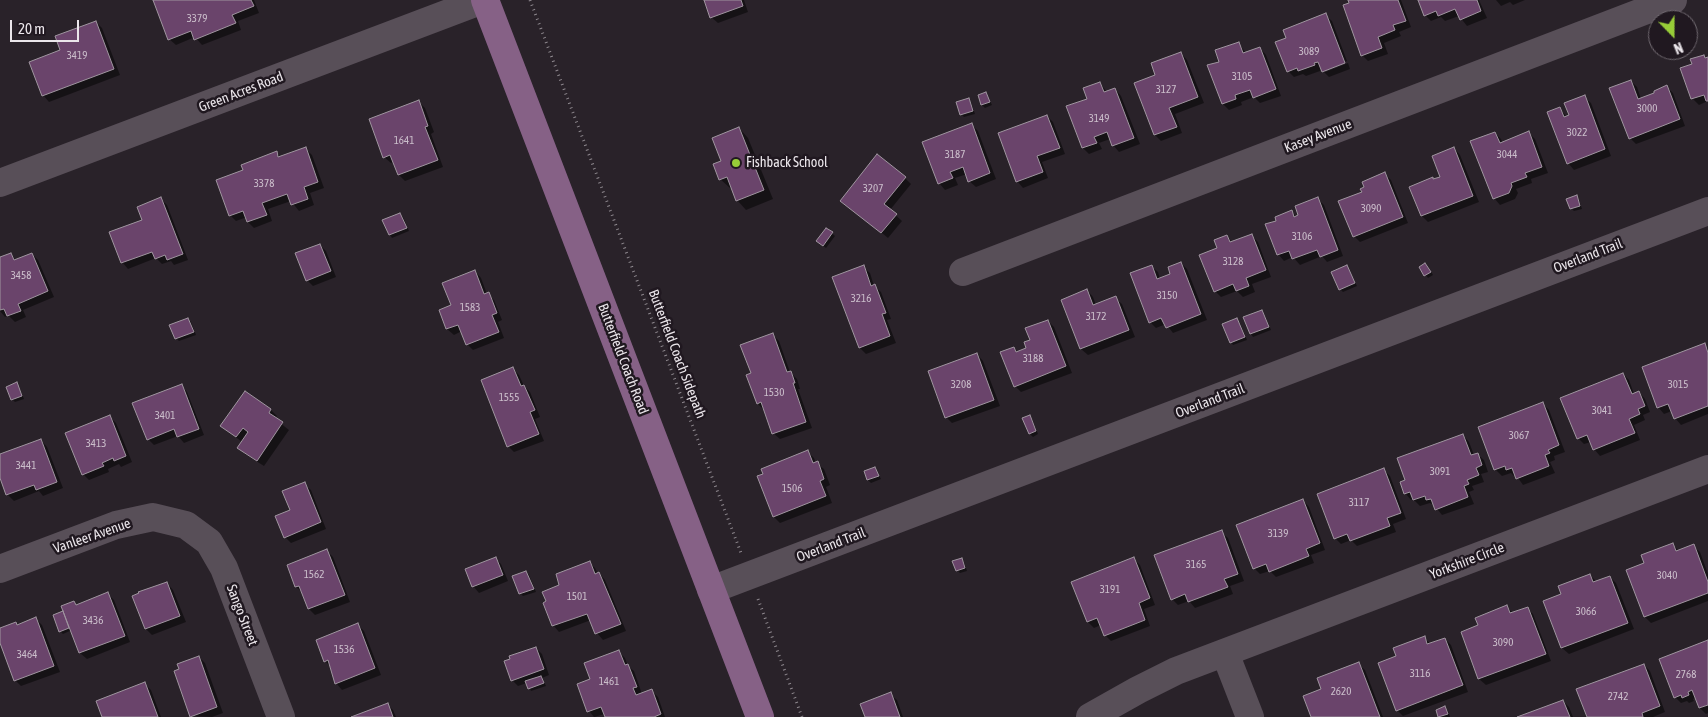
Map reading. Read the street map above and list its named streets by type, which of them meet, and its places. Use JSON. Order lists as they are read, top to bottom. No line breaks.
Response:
{"streets":{"main road":["Butterfield Coach Road"],"street":["Green Acres Road","Kasey Avenue","Overland Trail","Vanleer Avenue","Yorkshire Circle","Sango Street"],"path":["Butterfield Coach Sidepath"]},"crossings":[["Green Acres Road","Butterfield Coach Road"],["Overland Trail","Butterfield Coach Road"],["Vanleer Avenue","Sango Street"]],"places":["Fishback School"],"house_numbers":["3379","3089","3419","3105","3127","3000","3149","3022","1641","3187","3044","3378","3207","3090","3106","3128","3458","3150","3216","1583","3172","3188","3208","3015","1530","1555","3041","3401","3067","3413","3441","3091","1506","3117","3139","3165","1562","3040","3191","1501","3066","3436","3090","1536","3464","3116","2768","1461","2620","2742"],"scale_bar":"20 m","north":"bottom"}
